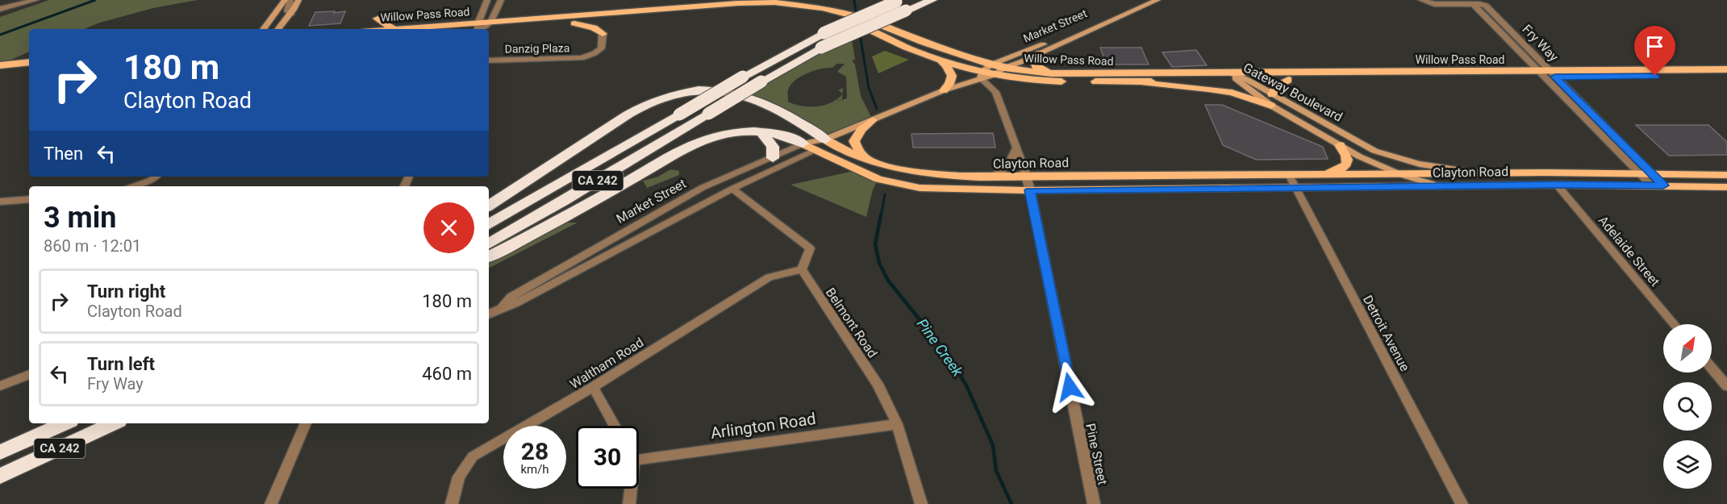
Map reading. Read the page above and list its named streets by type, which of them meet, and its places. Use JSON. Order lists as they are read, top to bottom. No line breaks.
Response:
{"streets":{"highway":["CA 242"],"main road":["Willow Pass Road","Market Street","Gateway Boulevard","Clayton Road"],"street":["Fry Way","Danzig Plaza","Adelaide Street","Belmont Road","Detroit Avenue","Waltham Road","Arlington Road","Pine Street"]},"crossings":[["Willow Pass Road","Market Street"],["Willow Pass Road","Fry Way"],["Willow Pass Road","Gateway Boulevard"],["Willow Pass Road","Pine Street"],["Market Street","Clayton Road"],["Market Street","Pine Street"],["Fry Way","Clayton Road"],["Gateway Boulevard","Clayton Road"],["Clayton Road","Adelaide Street"],["Clayton Road","Detroit Avenue"],["Clayton Road","Pine Street"],["Belmont Road","Waltham Road"],["Belmont Road","Arlington Road"]],"water":["Pine Creek"],"north":"top right","page":{"turn":["180 m","Clayton Road"],"then":"Then","heading":["3 min","860 m · 12:01"],"list":[{"name":"Turn right","note":"Clayton Road","value":"180 m"},{"name":"Turn left","note":"Fry Way","value":"460 m"}],"speed":"28 km/h","limit":"30"}}
